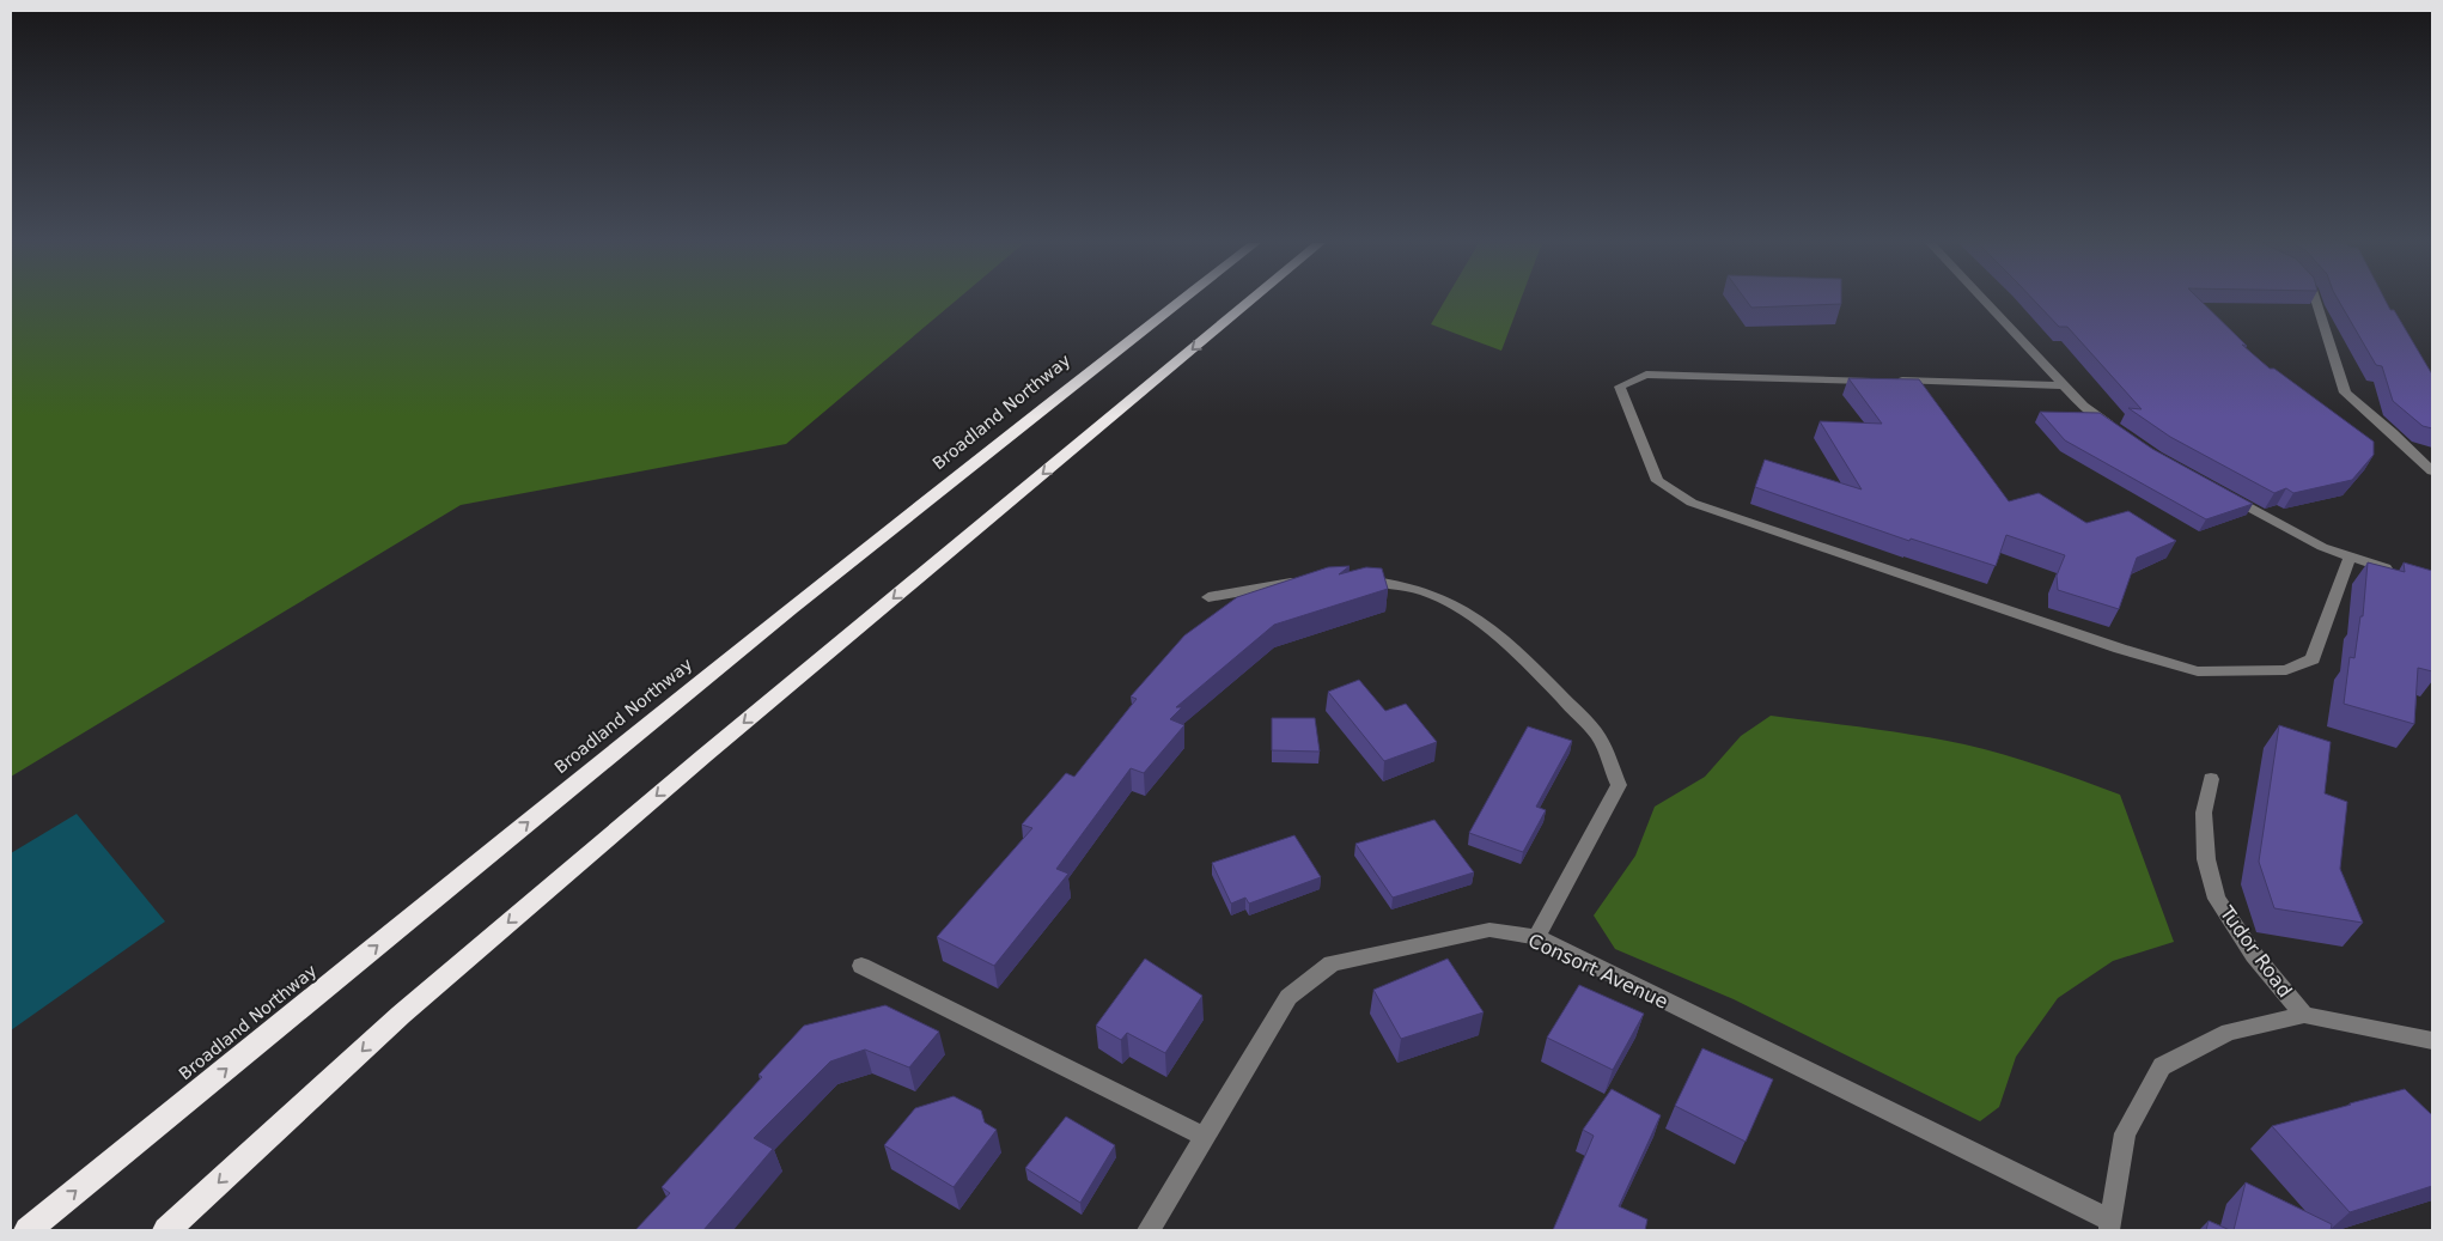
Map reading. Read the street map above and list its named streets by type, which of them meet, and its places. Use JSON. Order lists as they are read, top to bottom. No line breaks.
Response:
{"streets":{"highway":["Broadland Northway"],"street":["Tudor Road","Consort Avenue"]},"crossings":[["Tudor Road","Consort Avenue"]]}
